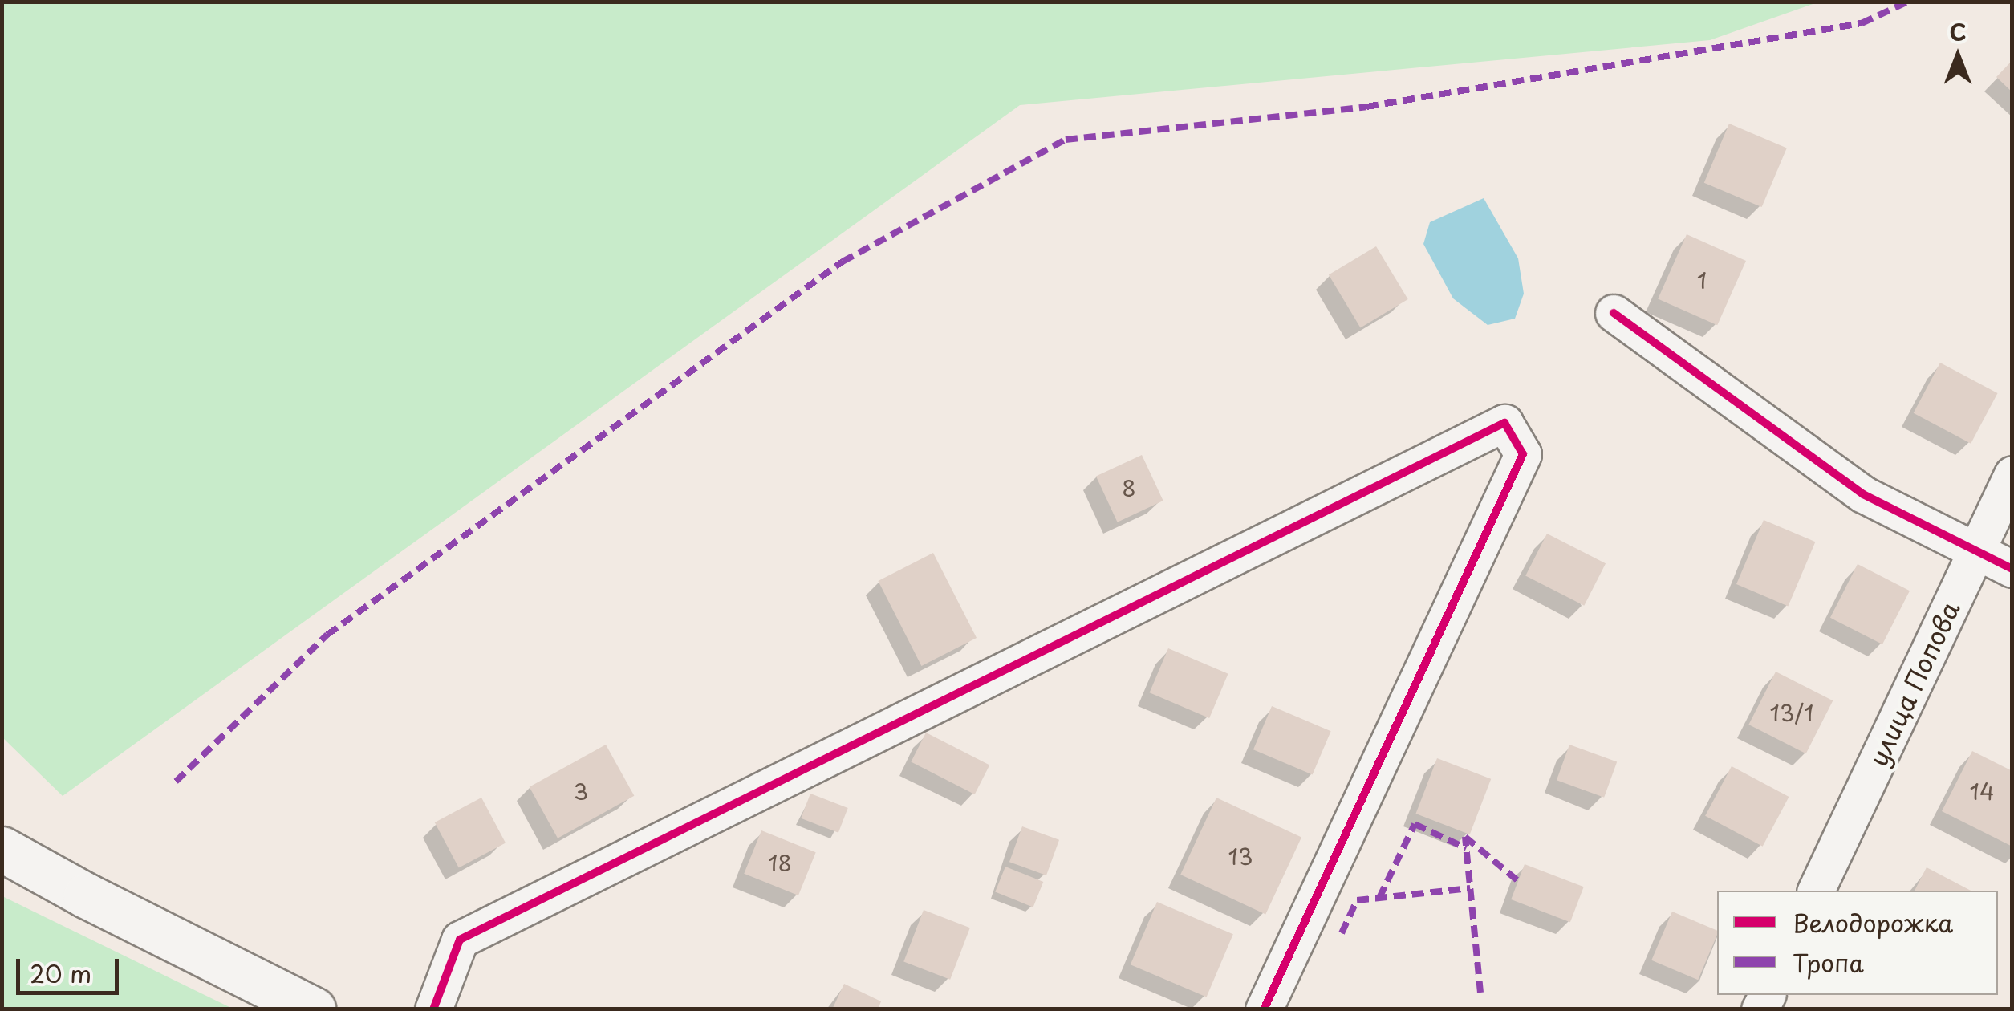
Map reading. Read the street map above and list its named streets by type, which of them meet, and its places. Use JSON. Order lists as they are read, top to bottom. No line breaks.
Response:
{"streets":{"street":["улица Попова"]},"house_numbers":["1","8","13/1","3","14","13","18"],"legend":["Велодорожка","Тропа"],"scale_bar":"20 m","north":"top"}
